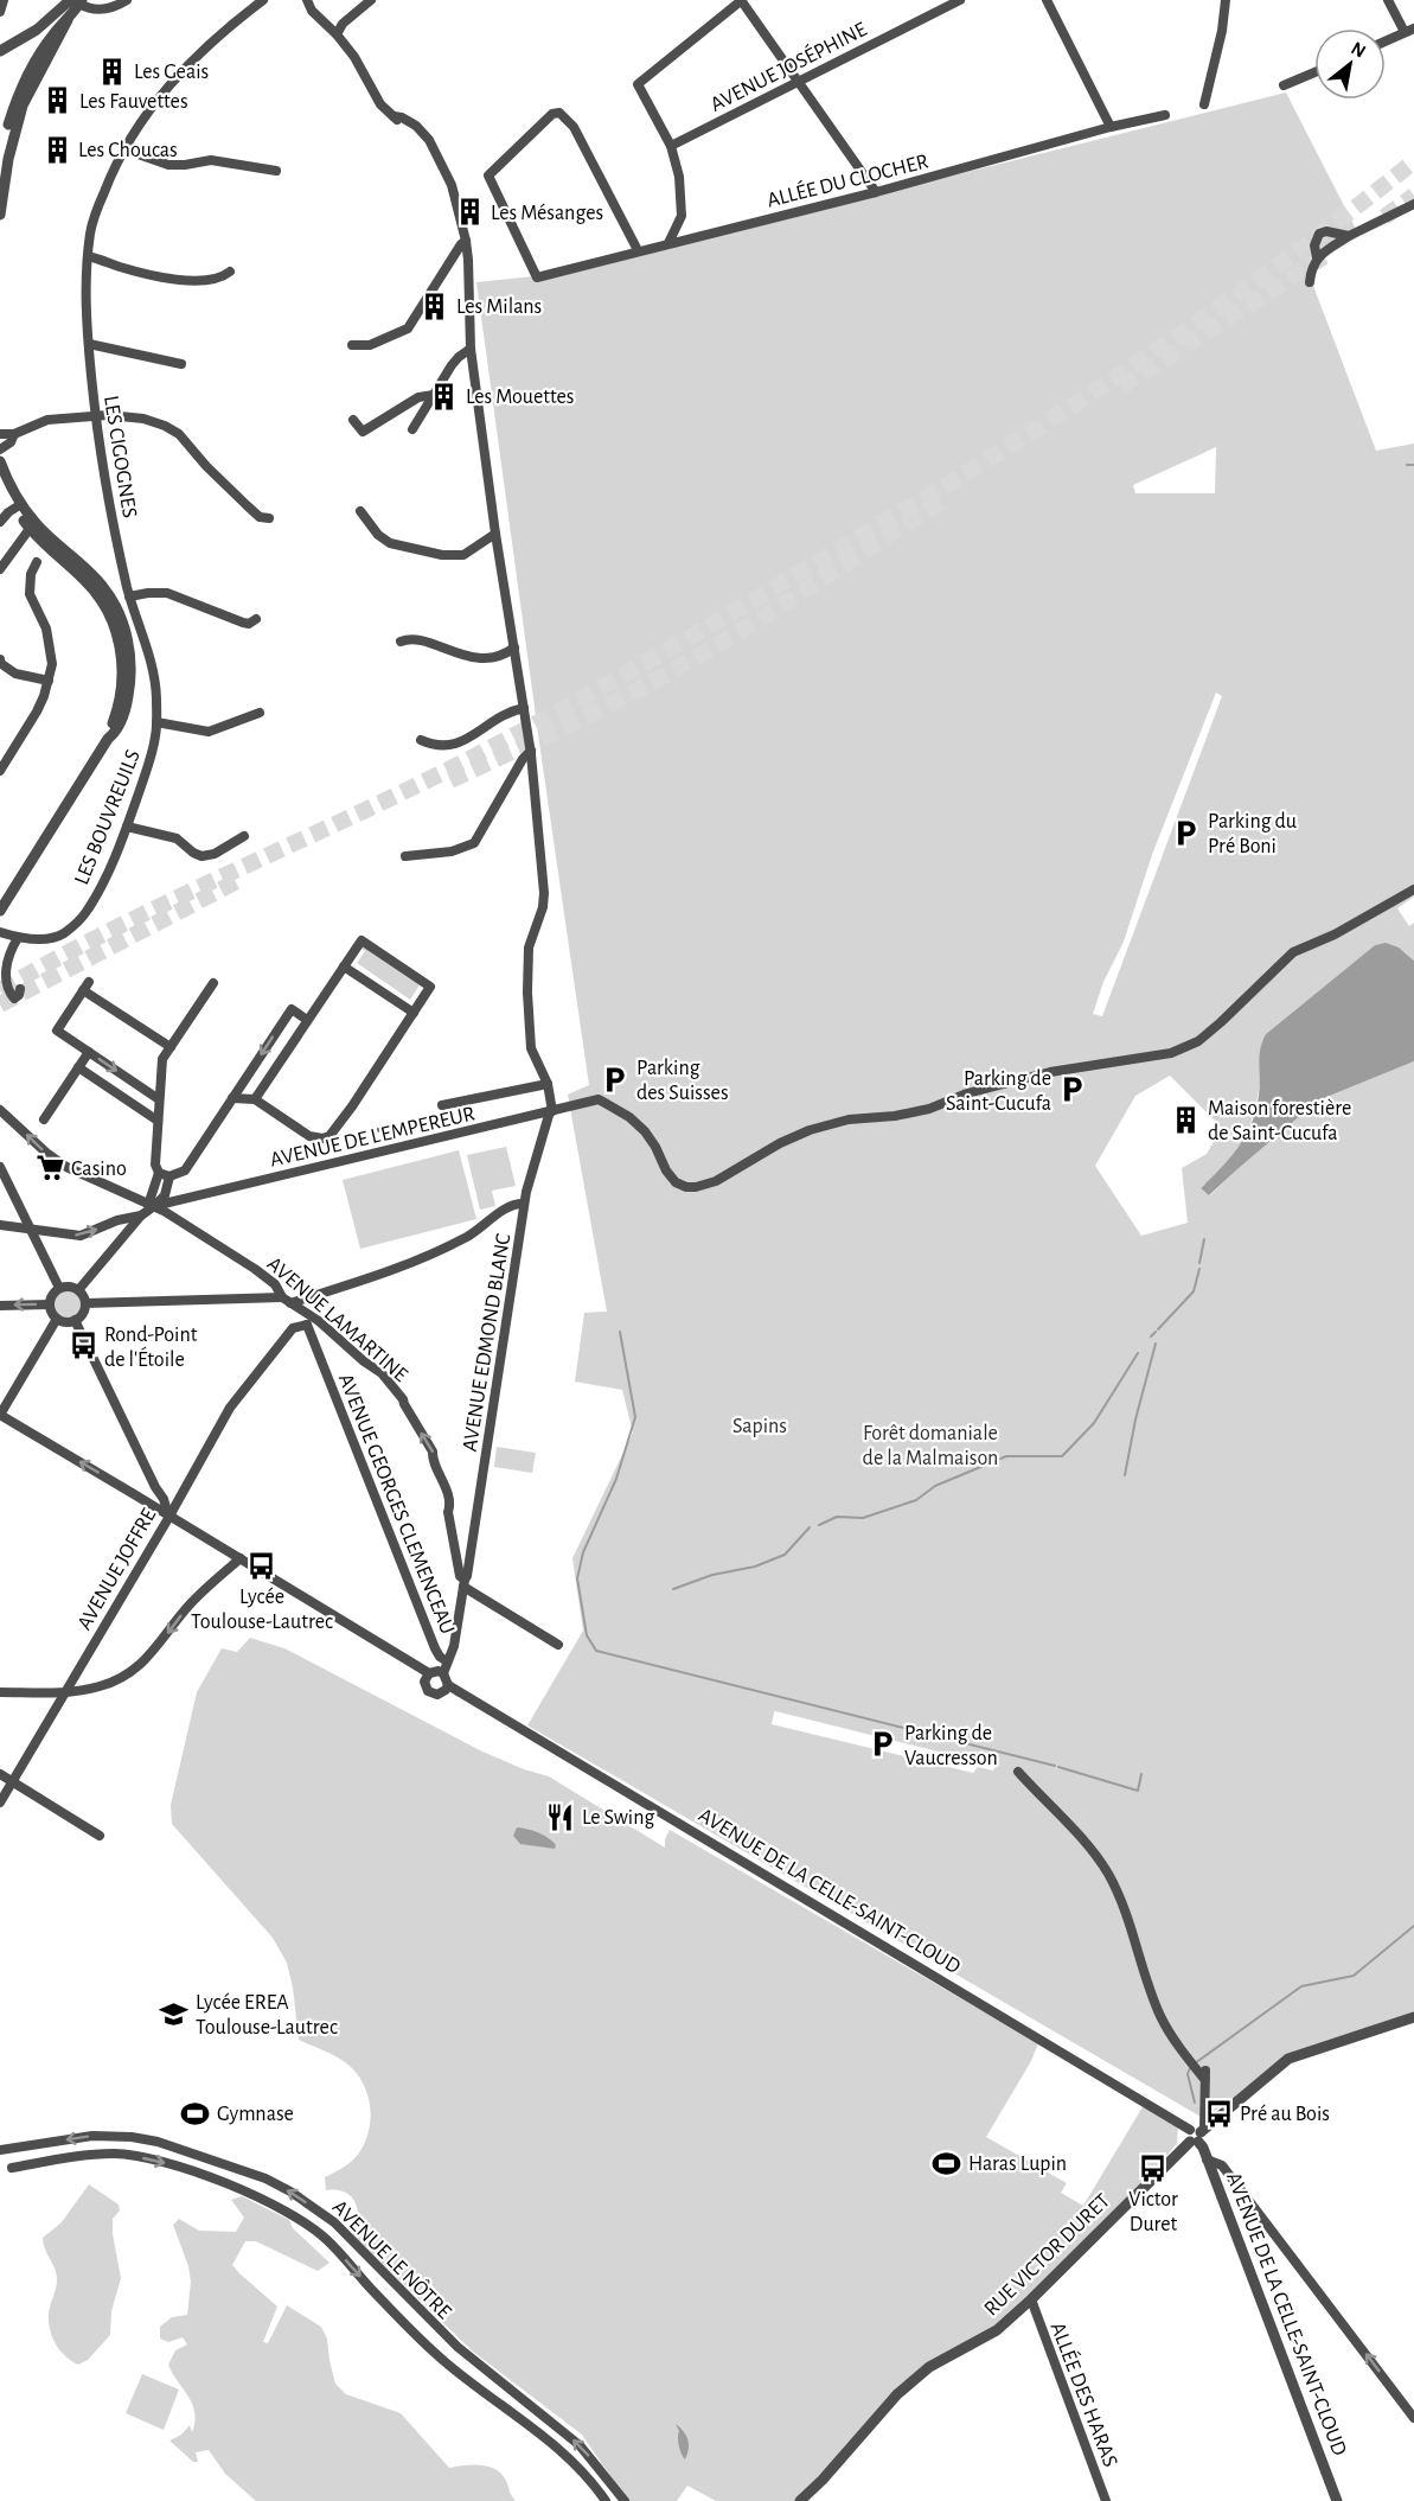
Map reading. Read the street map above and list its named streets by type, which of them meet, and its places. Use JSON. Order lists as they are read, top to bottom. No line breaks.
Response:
{"streets":{"street":["AVENUE JOSÉPHINE","ALLÉE DU CLOCHER","LES CIGOGNES","LES BOUVREUILS","AVENUE DE L'EMPEREUR","AVENUE LAMARTINE","AVENUE EDMOND BLANC","AVENUE GEORGES CLEMENCEAU","AVENUE JOFFRE","AVENUE DE LA CELLE-SAINT-CLOUD","RUE VICTOR DURET","AVENUE LE NÔTRE","ALLÉE DES HARAS"]},"crossings":[["LES CIGOGNES","LES BOUVREUILS"],["AVENUE DE L'EMPEREUR","AVENUE LAMARTINE"],["AVENUE DE L'EMPEREUR","AVENUE EDMOND BLANC"],["AVENUE LAMARTINE","AVENUE EDMOND BLANC"],["AVENUE LAMARTINE","AVENUE GEORGES CLEMENCEAU"],["AVENUE LAMARTINE","AVENUE JOFFRE"],["AVENUE EDMOND BLANC","AVENUE GEORGES CLEMENCEAU"],["AVENUE EDMOND BLANC","AVENUE DE LA CELLE-SAINT-CLOUD"],["AVENUE GEORGES CLEMENCEAU","AVENUE JOFFRE"],["AVENUE JOFFRE","AVENUE DE LA CELLE-SAINT-CLOUD"],["AVENUE DE LA CELLE-SAINT-CLOUD","RUE VICTOR DURET"],["RUE VICTOR DURET","ALLÉE DES HARAS"]],"one_way":["AVENUE LAMARTINE"],"parks":["Sapins","Forêt domaniale de la Malmaison"],"places":{"building":["Les Geais","Les Fauvettes","Les Choucas","Les Mésanges","Les Milans","Les Mouettes","Maison forestière de Saint-Cucufa"],"parking":["Parking du Pré Boni","Parking des Suisses","Parking de Saint-Cucufa","Parking de Vaucresson"],"supermarket":["Casino"],"bus stop":["Rond-Point de l'Étoile","Lycée Toulouse-Lautrec","Pré au Bois","Victor Duret"],"restaurant":["Le Swing"],"school or university":["Lycée EREA Toulouse-Lautrec"],"sports":["Gymnase","Haras Lupin"]},"north":"top right"}
